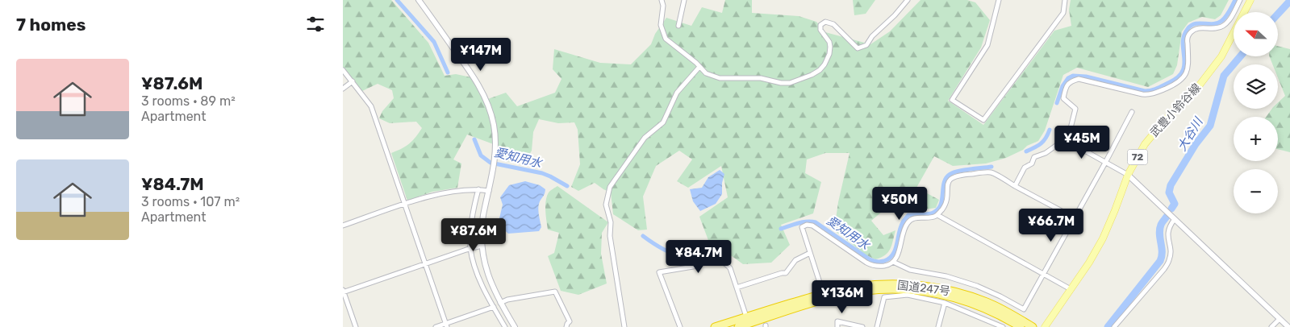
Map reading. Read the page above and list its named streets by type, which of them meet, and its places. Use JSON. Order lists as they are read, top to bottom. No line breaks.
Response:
{"streets":{"highway":["国道247号"],"main road":["武豊小鈴谷線","72"]},"water":["大谷川","愛知用水"],"north":"left","page":{"heading":"7 homes","map_buttons":["+","−"],"price":["¥147M","¥45M","¥50M","¥66.7M","¥87.6M","¥84.7M","¥136M"],"list":[{"name":"¥87.6M","note":"3 rooms · 89 m² · Apartment"},{"name":"¥84.7M","note":"3 rooms · 107 m² · Apartment"}]}}
